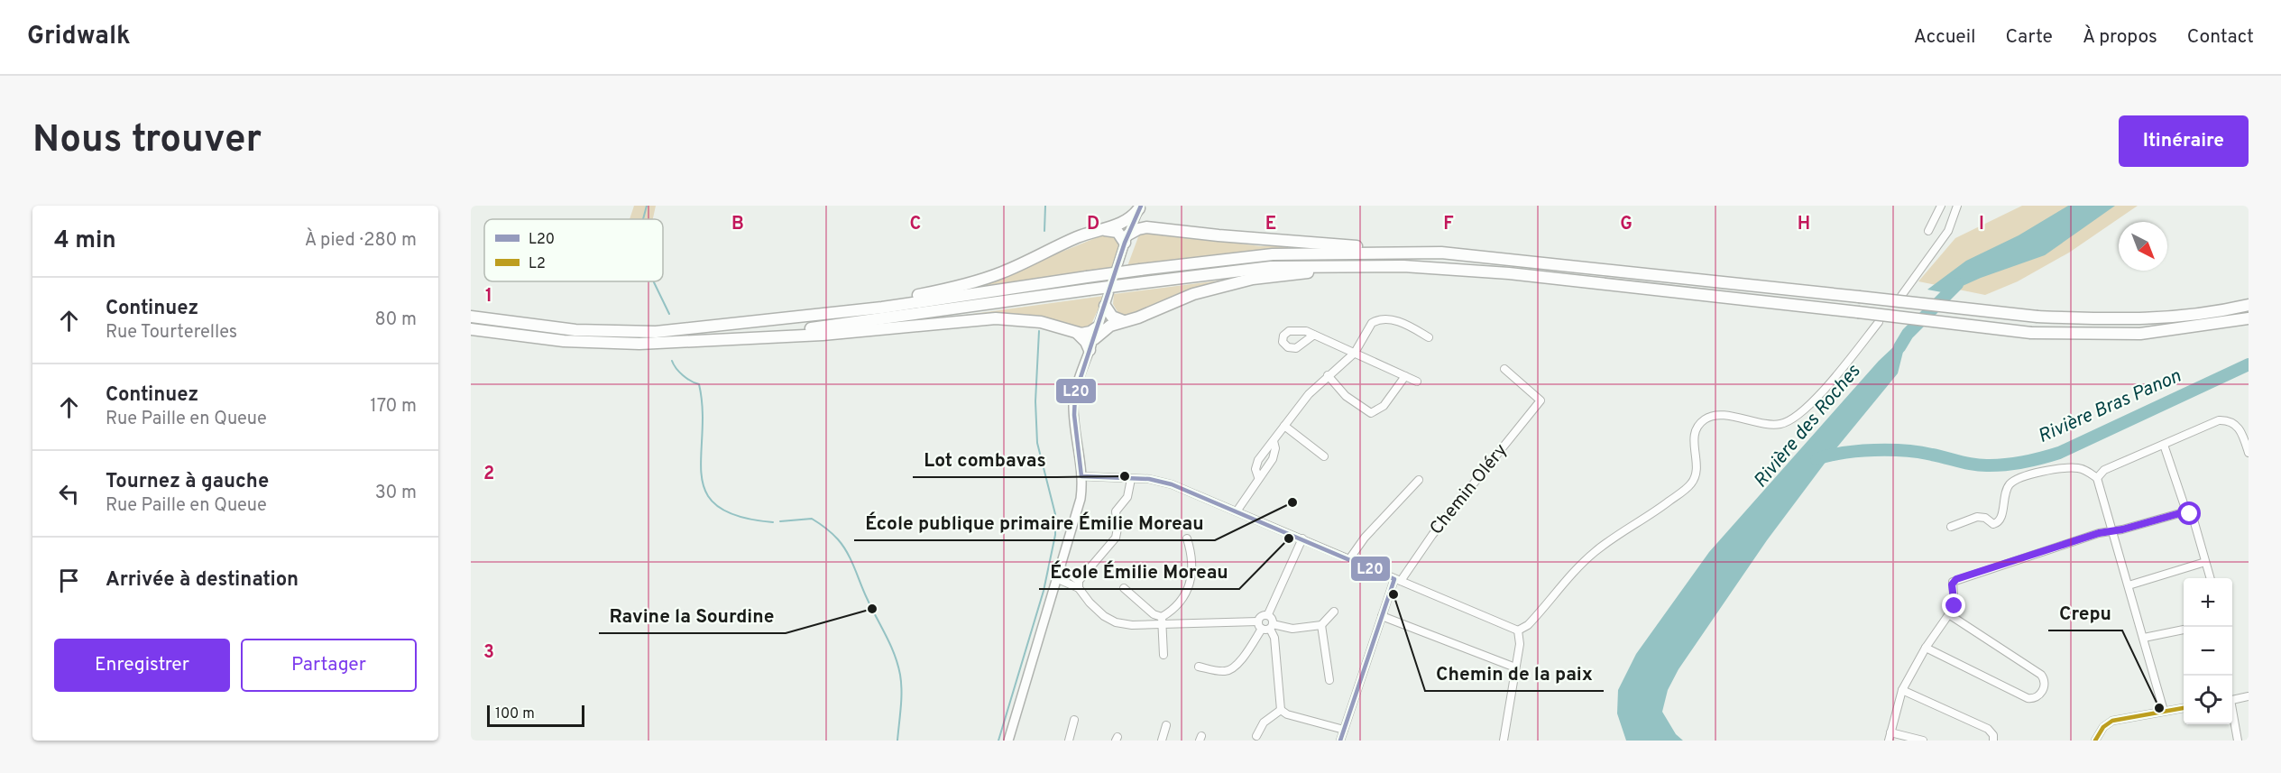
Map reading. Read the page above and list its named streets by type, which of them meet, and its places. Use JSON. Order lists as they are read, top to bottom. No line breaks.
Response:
{"streets":{"street":["Chemin Oléry"]},"water":["Rivière Bras Panon","Rivière des Roches"],"places":["Lot combavas","École publique primaire Émilie Moreau","École Émilie Moreau","Chemin de la paix","Ravine la Sourdine","Crepu"],"lines":["transit line L20","transit line L2"],"legend":["L20","L2"],"scale_bar":"100 m","north":"bottom right","page":{"header":"Gridwalk","nav":["Accueil","Carte","À propos","Contact"],"buttons":["Itinéraire",["Enregistrer","Partager"]],"title":"Nous trouver","heading":["4 min","À pied · 280 m"],"list":[["Continuez","Rue Tourterelles","80 m"],["Continuez","Rue Paille en Queue","170 m"],["Tournez à gauche","Rue Paille en Queue","30 m"],"Arrivée à destination"],"map_buttons":["+","−"],"scale":"100 m"},"grid":{"columns":["B","C","D","E","F","G","H","I"],"rows":["1","2","3"]}}
